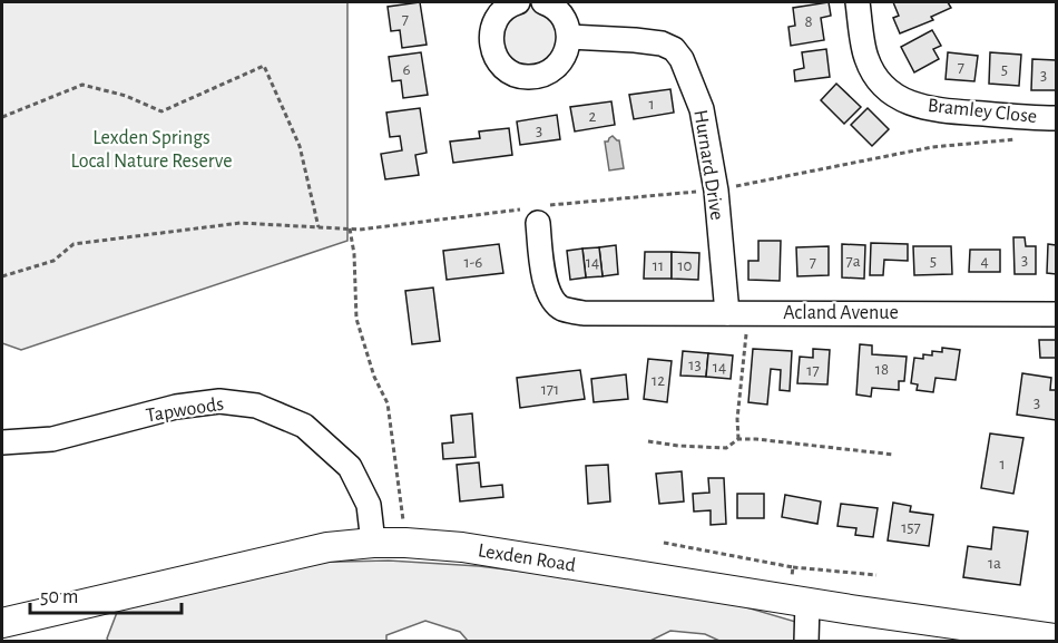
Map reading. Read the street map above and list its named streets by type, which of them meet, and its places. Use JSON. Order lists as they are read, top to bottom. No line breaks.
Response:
{"streets":{"main road":["Lexden Road"],"street":["Bramley Close","Hurnard Drive","Acland Avenue","Tapwoods"]},"crossings":[["Hurnard Drive","Acland Avenue"],["Tapwoods","Lexden Road"]],"parks":["Lexden Springs Local Nature Reserve"],"house_numbers":["7","8","7","6","5","3","1","2","3","3","7a","5","4","1-6","14","7","11","10","13","14","18","17","12","171","3","1","157","1a"],"scale_bar":"50 m"}
